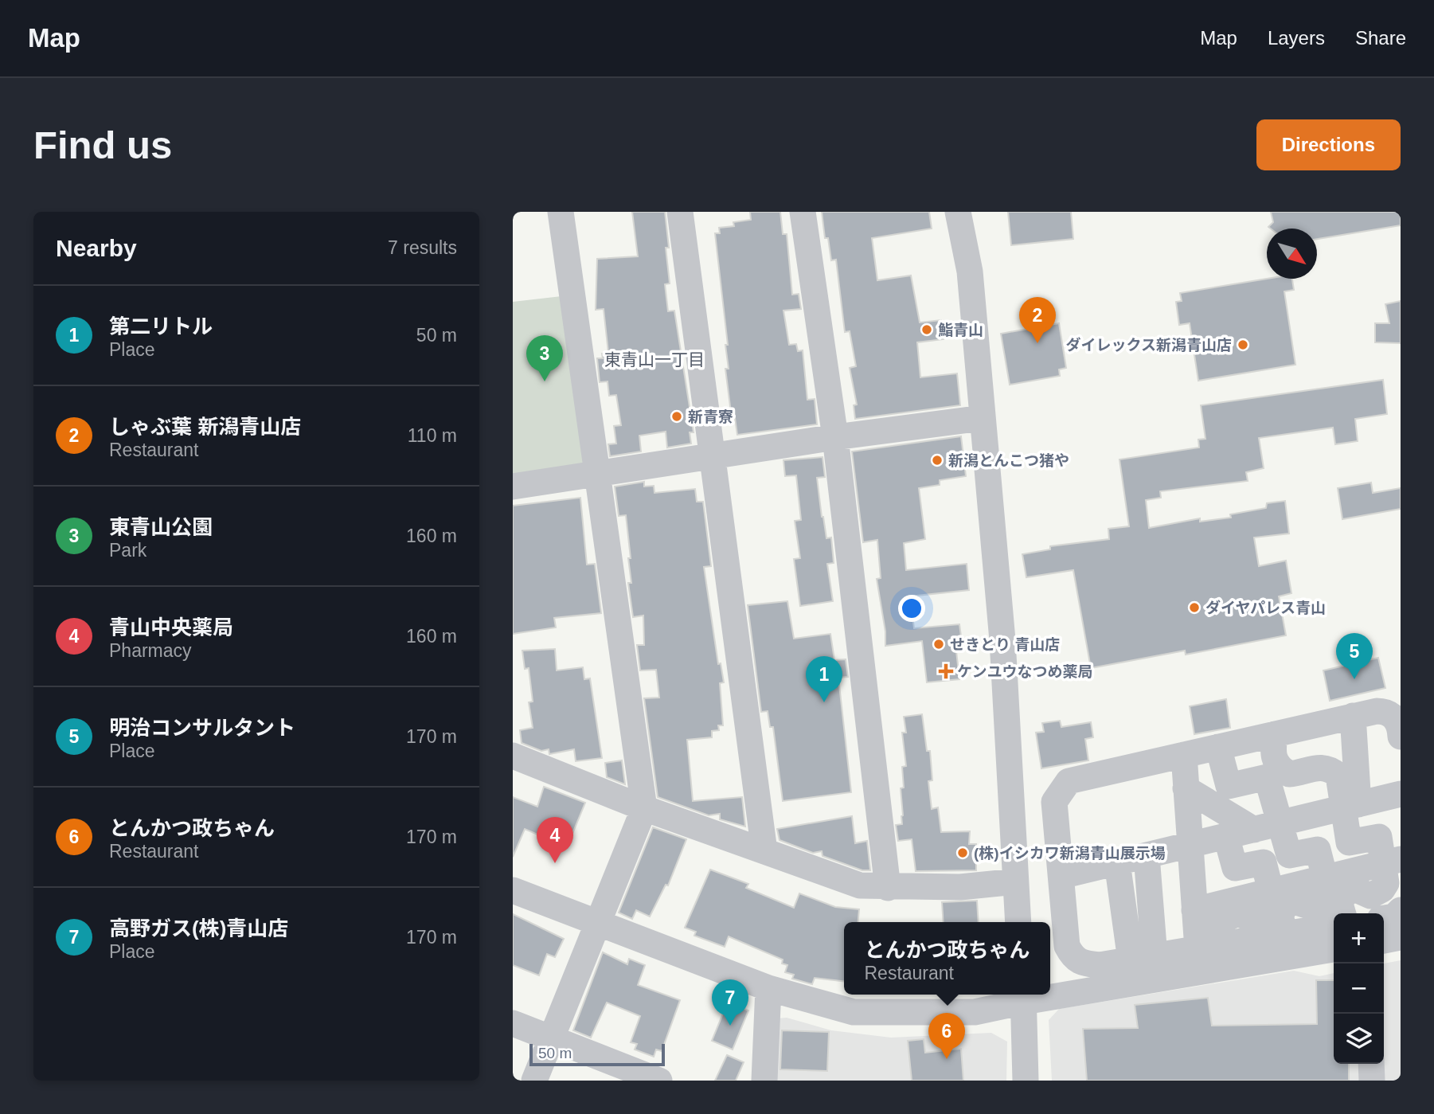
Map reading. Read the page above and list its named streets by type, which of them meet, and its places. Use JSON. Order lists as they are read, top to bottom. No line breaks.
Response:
{"districts":["東青山一丁目"],"places":{"other":["鮨青山","ダイレックス新潟青山店","新青寮","新潟とんこつ猪や","ダイヤパレス青山","せきとり 青山店","(株)イシカワ新潟青山展示場"],"health":["ケンユウなつめ薬局"]},"scale_bar":"50 m","north":"bottom right","page":{"header":"Map","nav":["Map","Layers","Share"],"buttons":"Directions","title":"Find us","heading":["Nearby","7 results"],"list":[{"mark":"1","name":"第二リトル","note":"Place","value":"50 m"},{"mark":"2","name":"しゃぶ葉 新潟青山店","note":"Restaurant","value":"110 m"},{"mark":"3","name":"東青山公園","note":"Park","value":"160 m"},{"mark":"4","name":"青山中央薬局","note":"Pharmacy","value":"160 m"},{"mark":"5","name":"明治コンサルタント","note":"Place","value":"170 m"},{"mark":"6","name":"とんかつ政ちゃん","note":"Restaurant","value":"170 m"},{"mark":"7","name":"高野ガス(株)青山店","note":"Place","value":"170 m"}],"pins":["2","3","5","1","4","7","6"],"map_buttons":["+","−"],"popup":["とんかつ政ちゃん","Restaurant"],"scale":"50 m"}}
